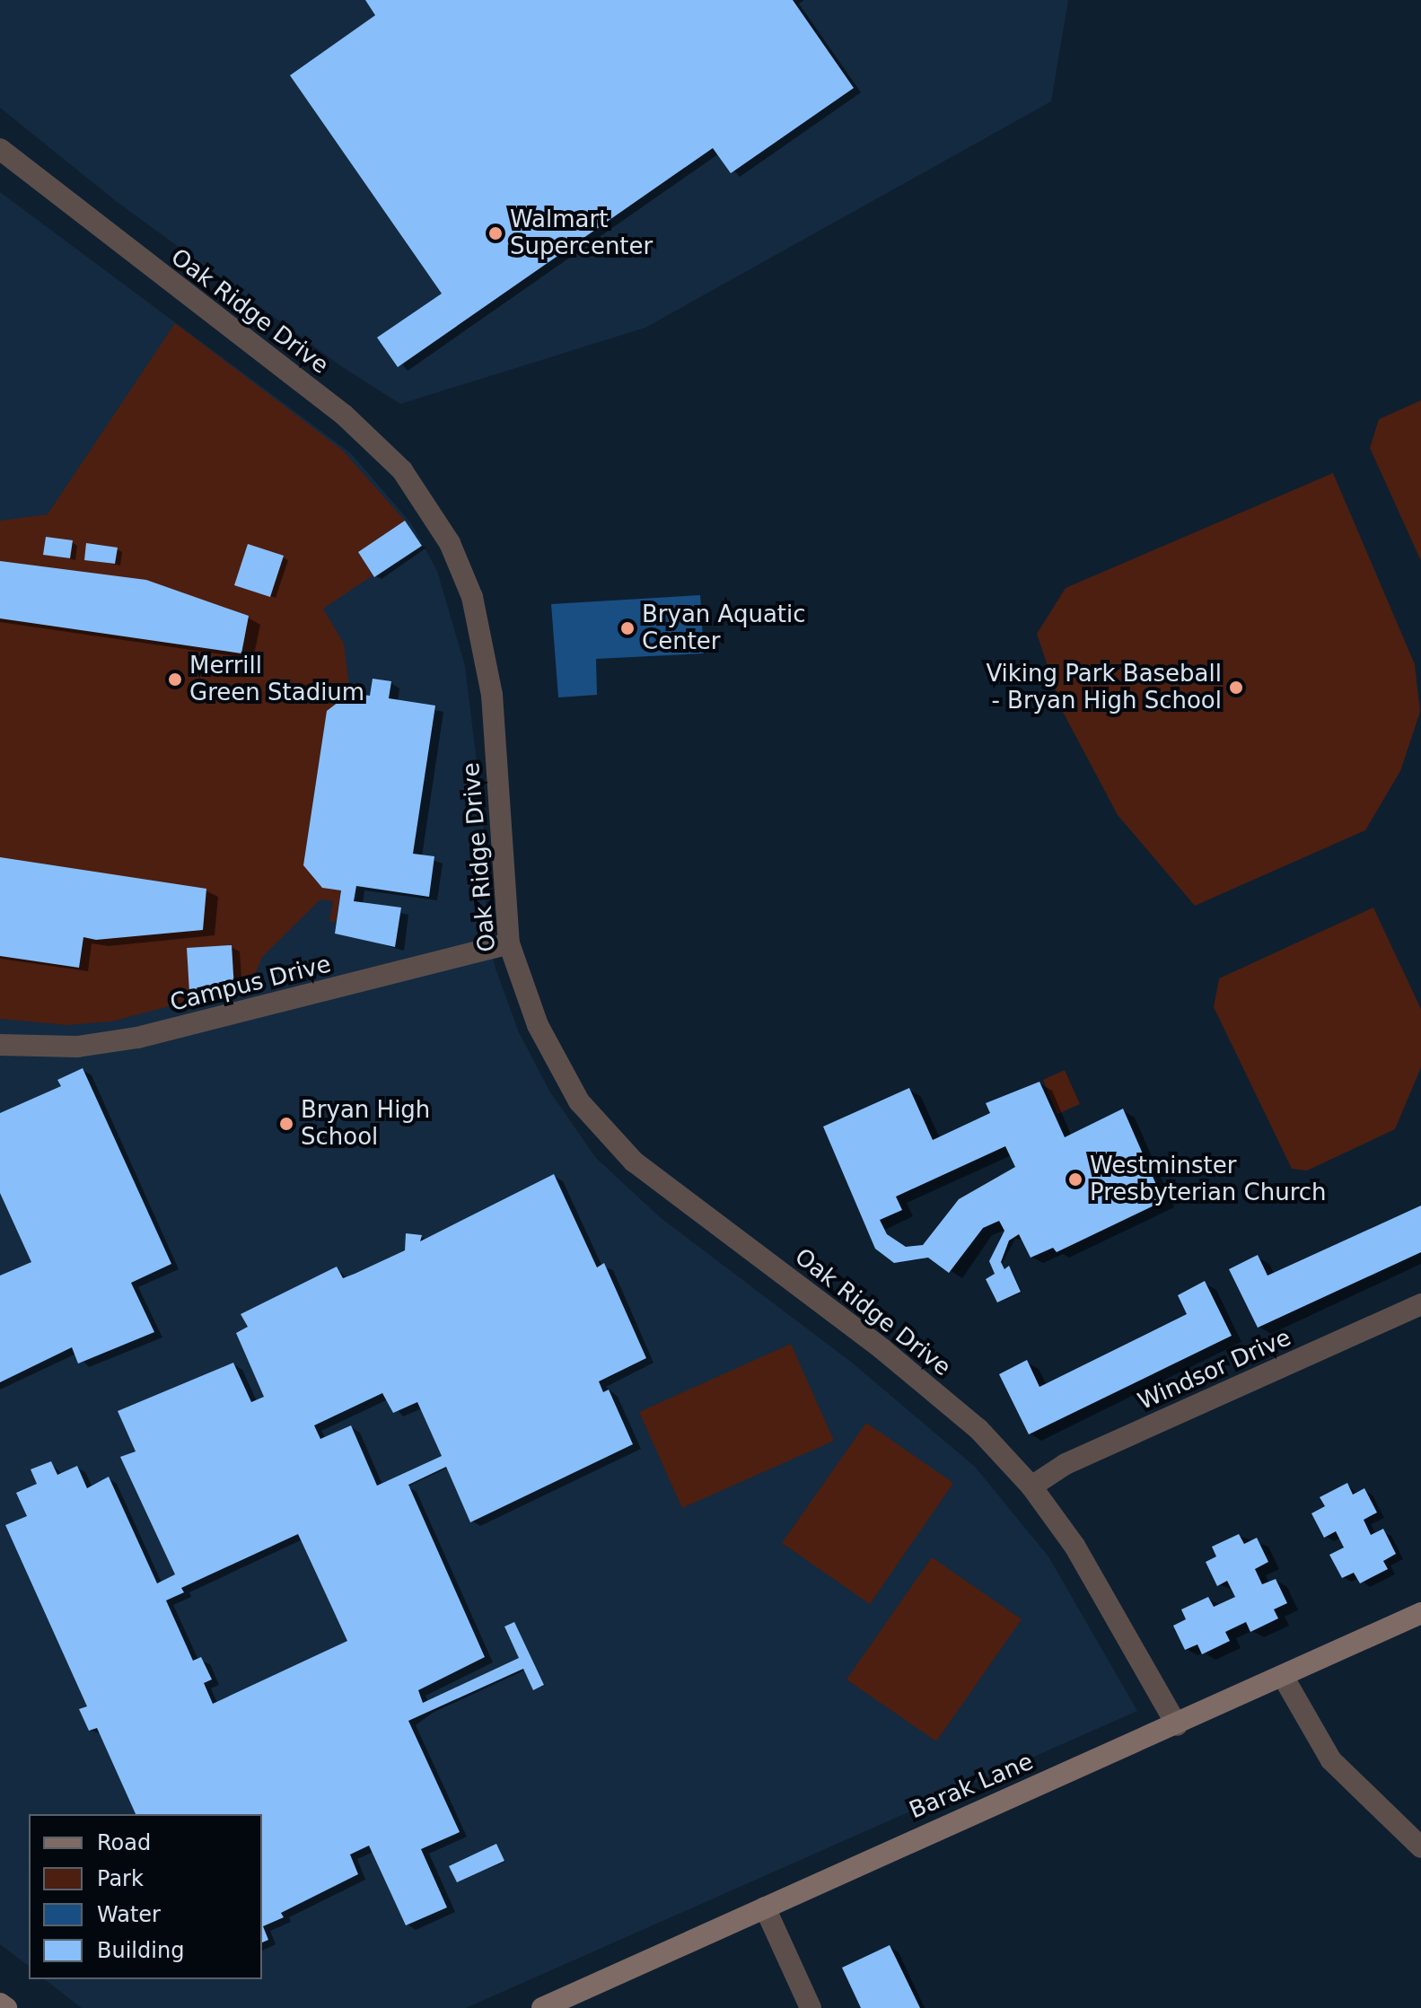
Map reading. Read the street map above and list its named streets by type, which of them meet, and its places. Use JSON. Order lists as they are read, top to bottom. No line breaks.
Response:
{"streets":{"street":["Oak Ridge Drive","Campus Drive","Windsor Drive","Barak Lane"]},"crossings":[["Oak Ridge Drive","Campus Drive"],["Oak Ridge Drive","Windsor Drive"],["Oak Ridge Drive","Barak Lane"]],"places":["Walmart Supercenter","Bryan Aquatic Center","Merrill Green Stadium","Viking Park Baseball - Bryan High School","Bryan High School","Westminster Presbyterian Church"],"legend":["Road","Park","Water","Building"]}
